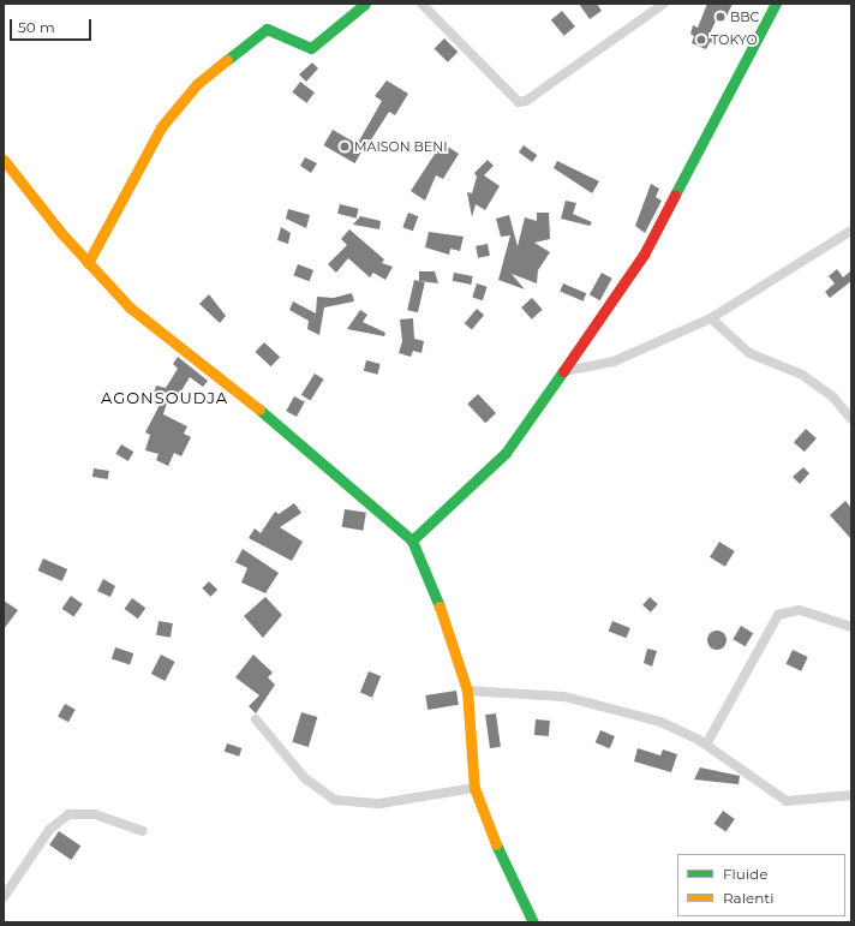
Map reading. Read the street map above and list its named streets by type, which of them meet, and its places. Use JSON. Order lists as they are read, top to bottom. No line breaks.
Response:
{"districts":["AGONSOUDJA"],"places":["BBC","TOKYO","MAISON BENI"],"legend":["Fluide","Ralenti"],"scale_bar":"50 m"}
